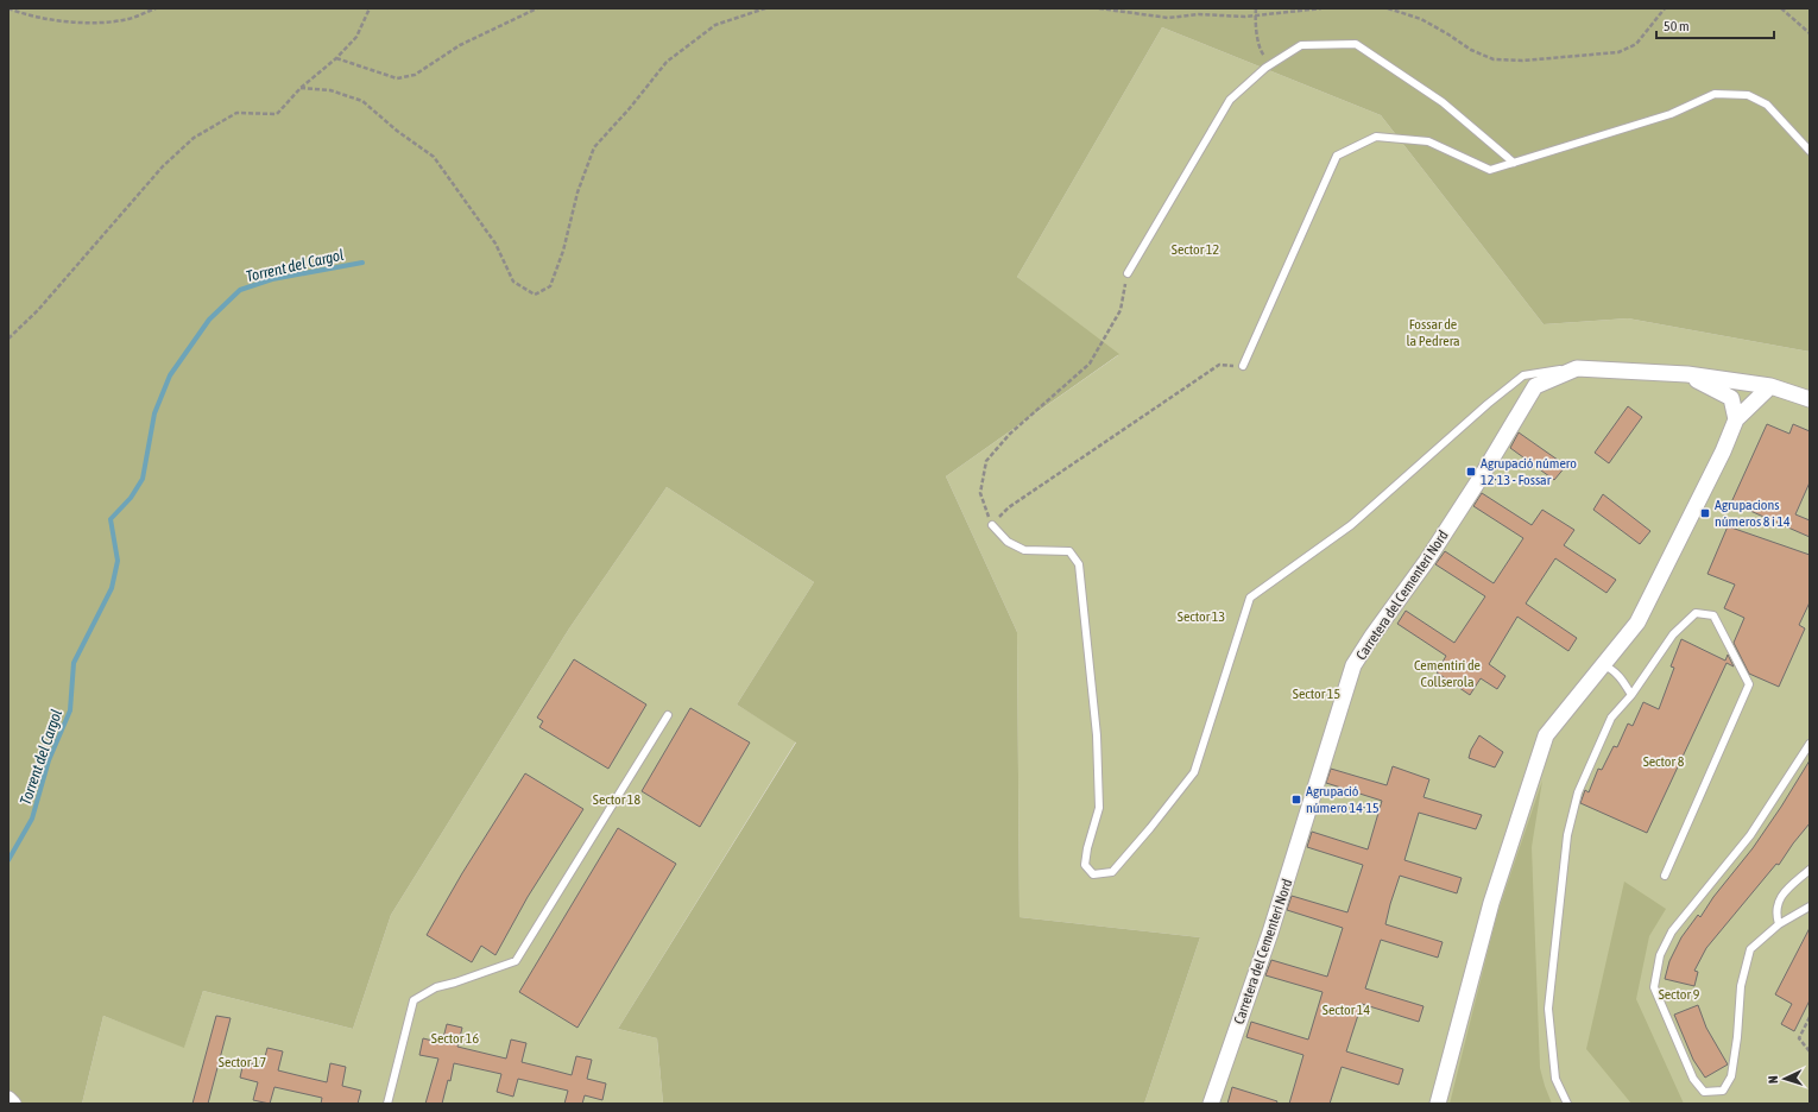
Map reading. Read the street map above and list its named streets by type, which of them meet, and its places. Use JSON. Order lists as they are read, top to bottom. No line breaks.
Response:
{"streets":{"street":["Carretera del Cementeri Nord"]},"water":["Torrent del Cargol"],"parks":["Sector 12","Fossar de la Pedrera","Sector 13","Cementiri de Collserola","Sector 15","Sector 8","Sector 18","Sector 9","Sector 14","Sector 16","Sector 17"],"places":{"transit":["Agrupació número 12·13 - Fossar","Agrupacions números 8 i 14","Agrupació número 14·15"]},"scale_bar":"50 m","north":"left"}
